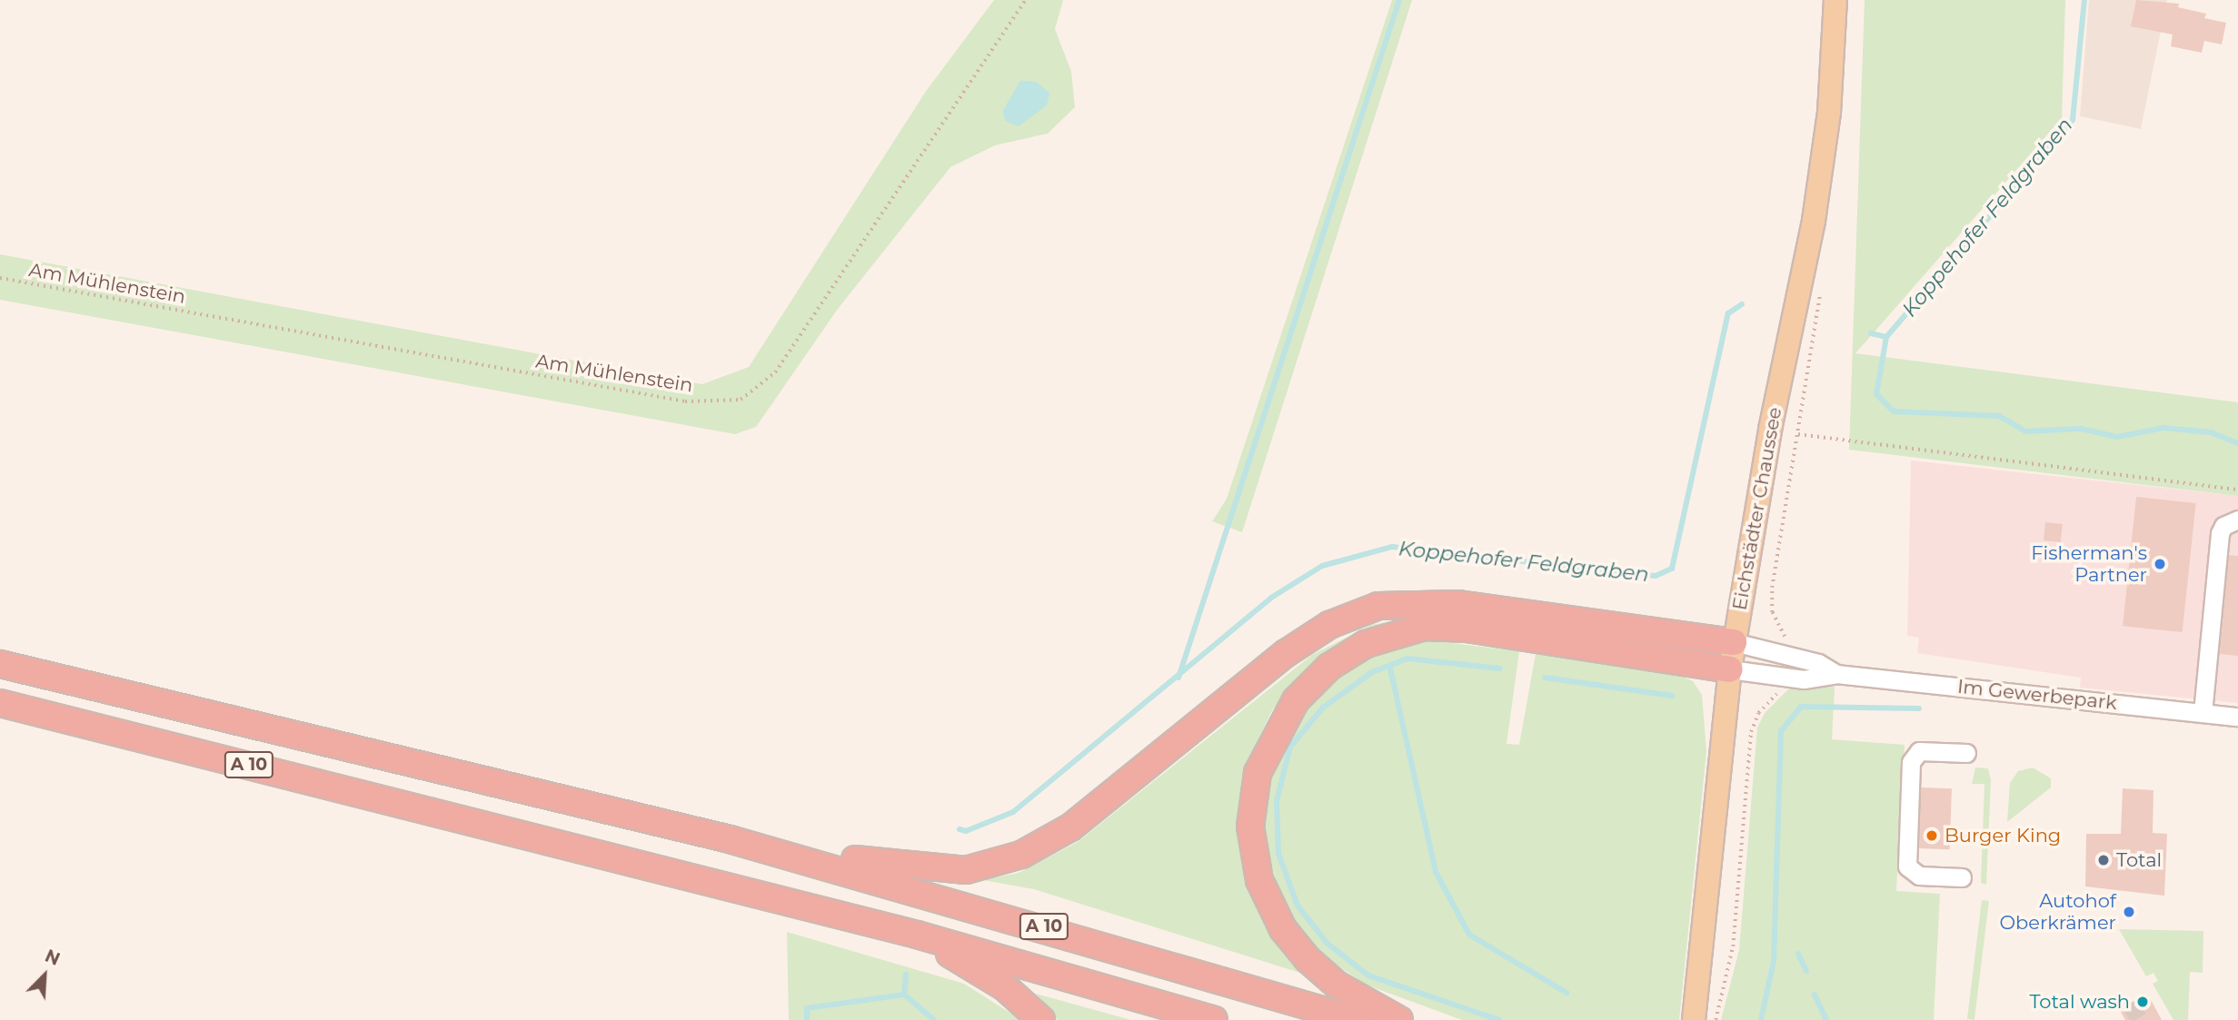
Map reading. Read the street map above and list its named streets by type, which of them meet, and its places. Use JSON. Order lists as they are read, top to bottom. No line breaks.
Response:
{"streets":{"highway":["A 10"],"main road":["Eichstädter Chaussee"],"street":["Im Gewerbepark"],"path":["Am Mühlenstein"]},"crossings":[["Eichstädter Chaussee","Im Gewerbepark"]],"water":["Koppehofer Feldgraben"],"places":["Fisherman's Partner","Burger King","Total","Autohof Oberkrämer","Total wash"],"north":"top right"}
